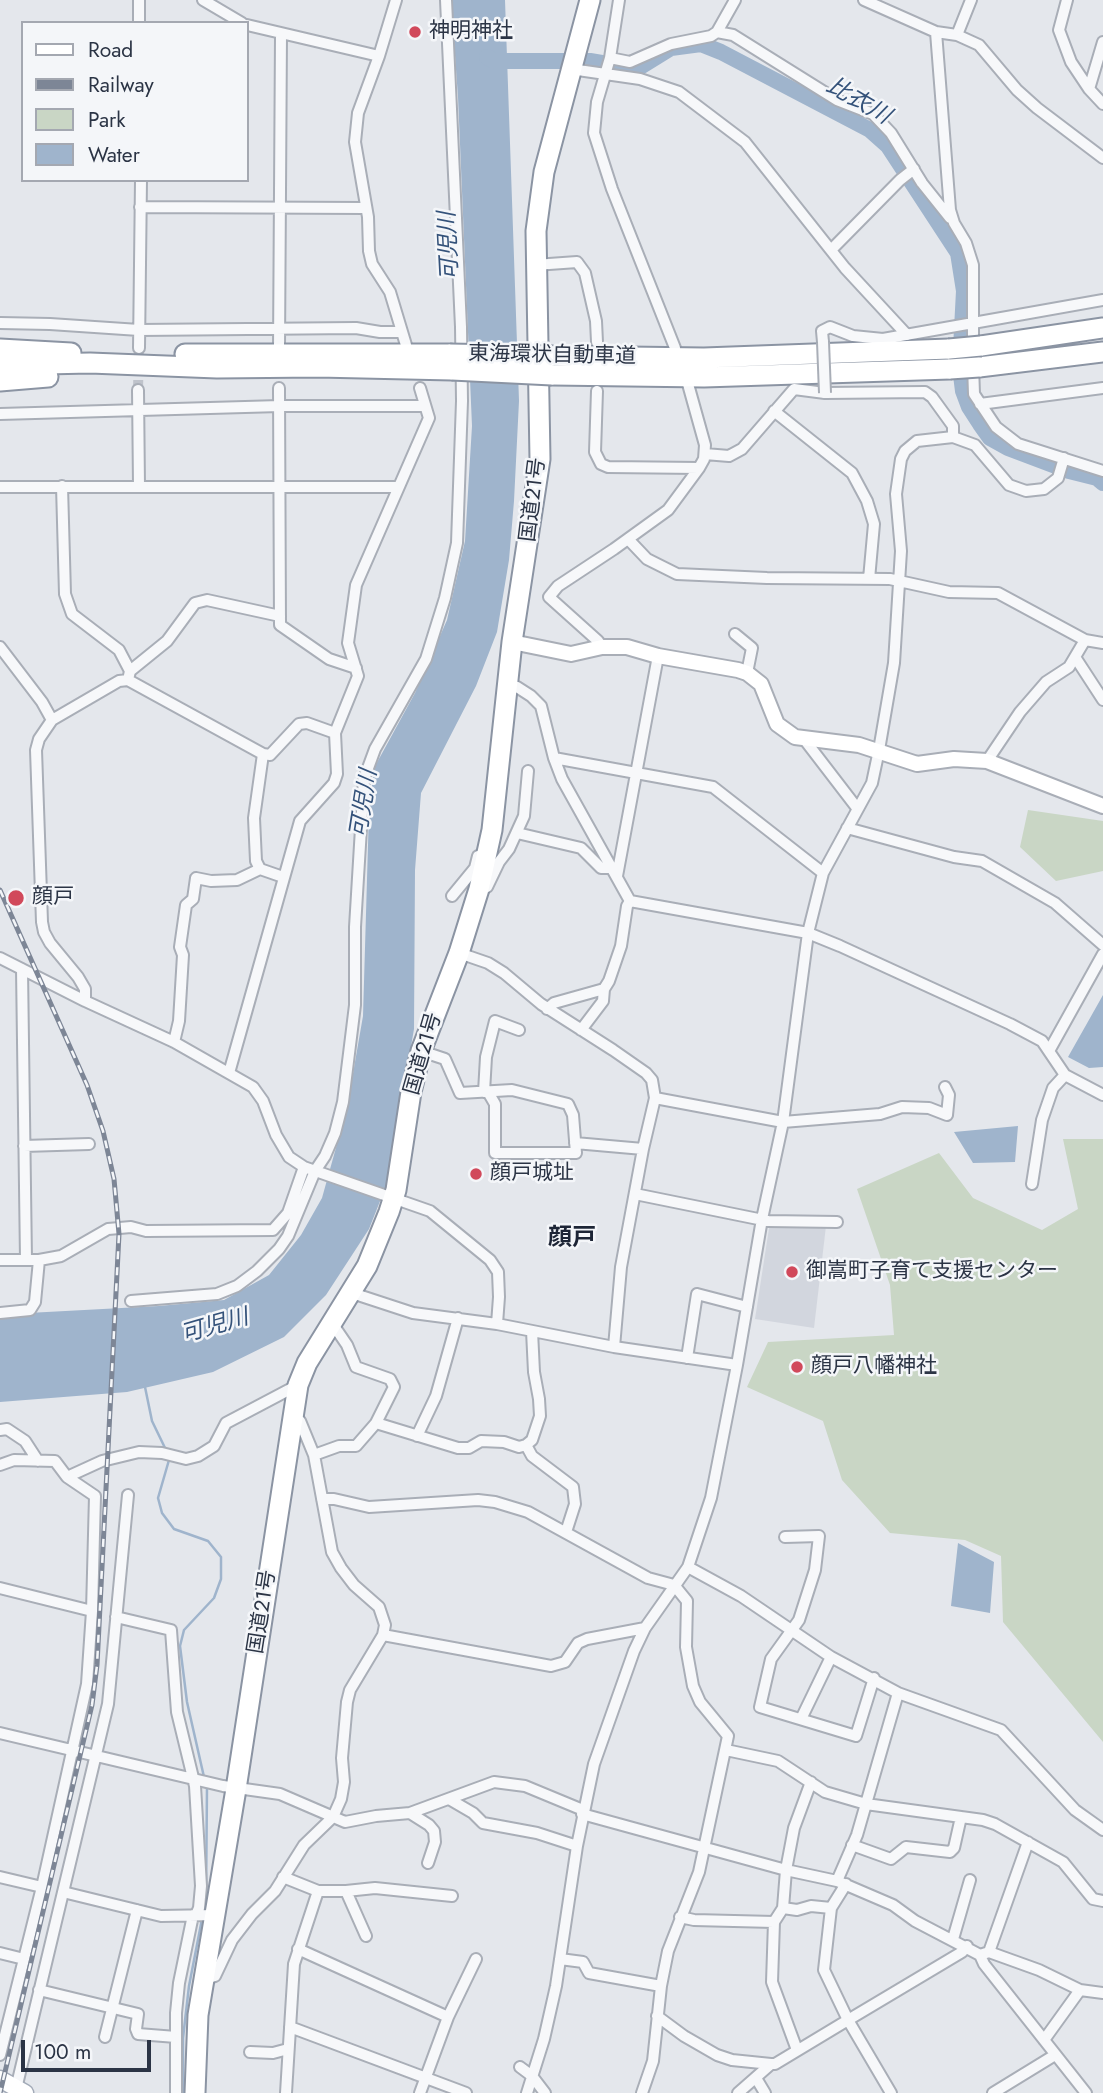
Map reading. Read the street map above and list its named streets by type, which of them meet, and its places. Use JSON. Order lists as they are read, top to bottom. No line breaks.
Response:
{"streets":{"highway":["東海環状自動車道","国道21号"]},"districts":["顔戸"],"water":["比衣川","可児川"],"places":["神明神社","顔戸","顔戸城址","御嵩町子育て支援センター","顔戸八幡神社"],"legend":["Road","Railway","Park","Water"],"scale_bar":"100 m"}
